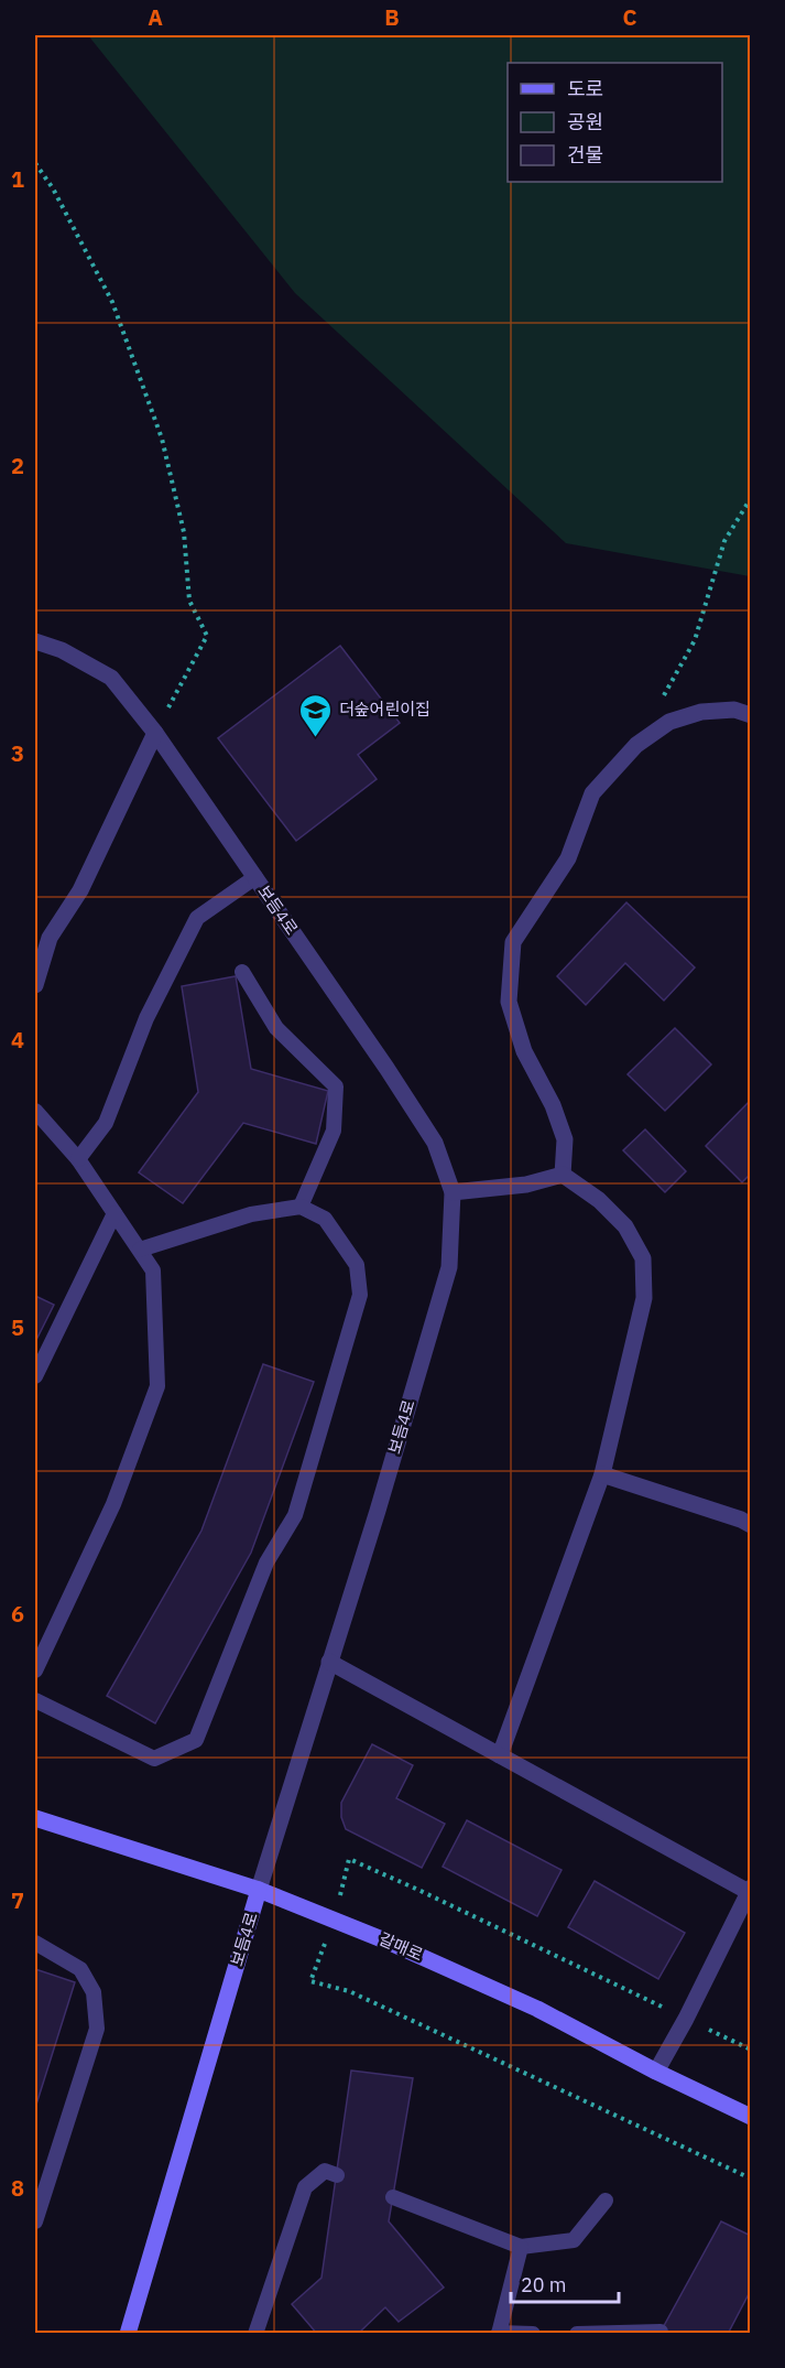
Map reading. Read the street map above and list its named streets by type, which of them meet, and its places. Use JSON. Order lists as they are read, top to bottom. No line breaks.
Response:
{"streets":{"street":["보듬4로","갈매로"]},"crossings":[["보듬4로","갈매로"]],"places":{"school or university":["더숲어린이집"]},"legend":["도로","공원","건물"],"scale_bar":"20 m","grid":{"columns":["A","B","C"],"rows":["1","2","3","4","5","6","7","8"]}}
